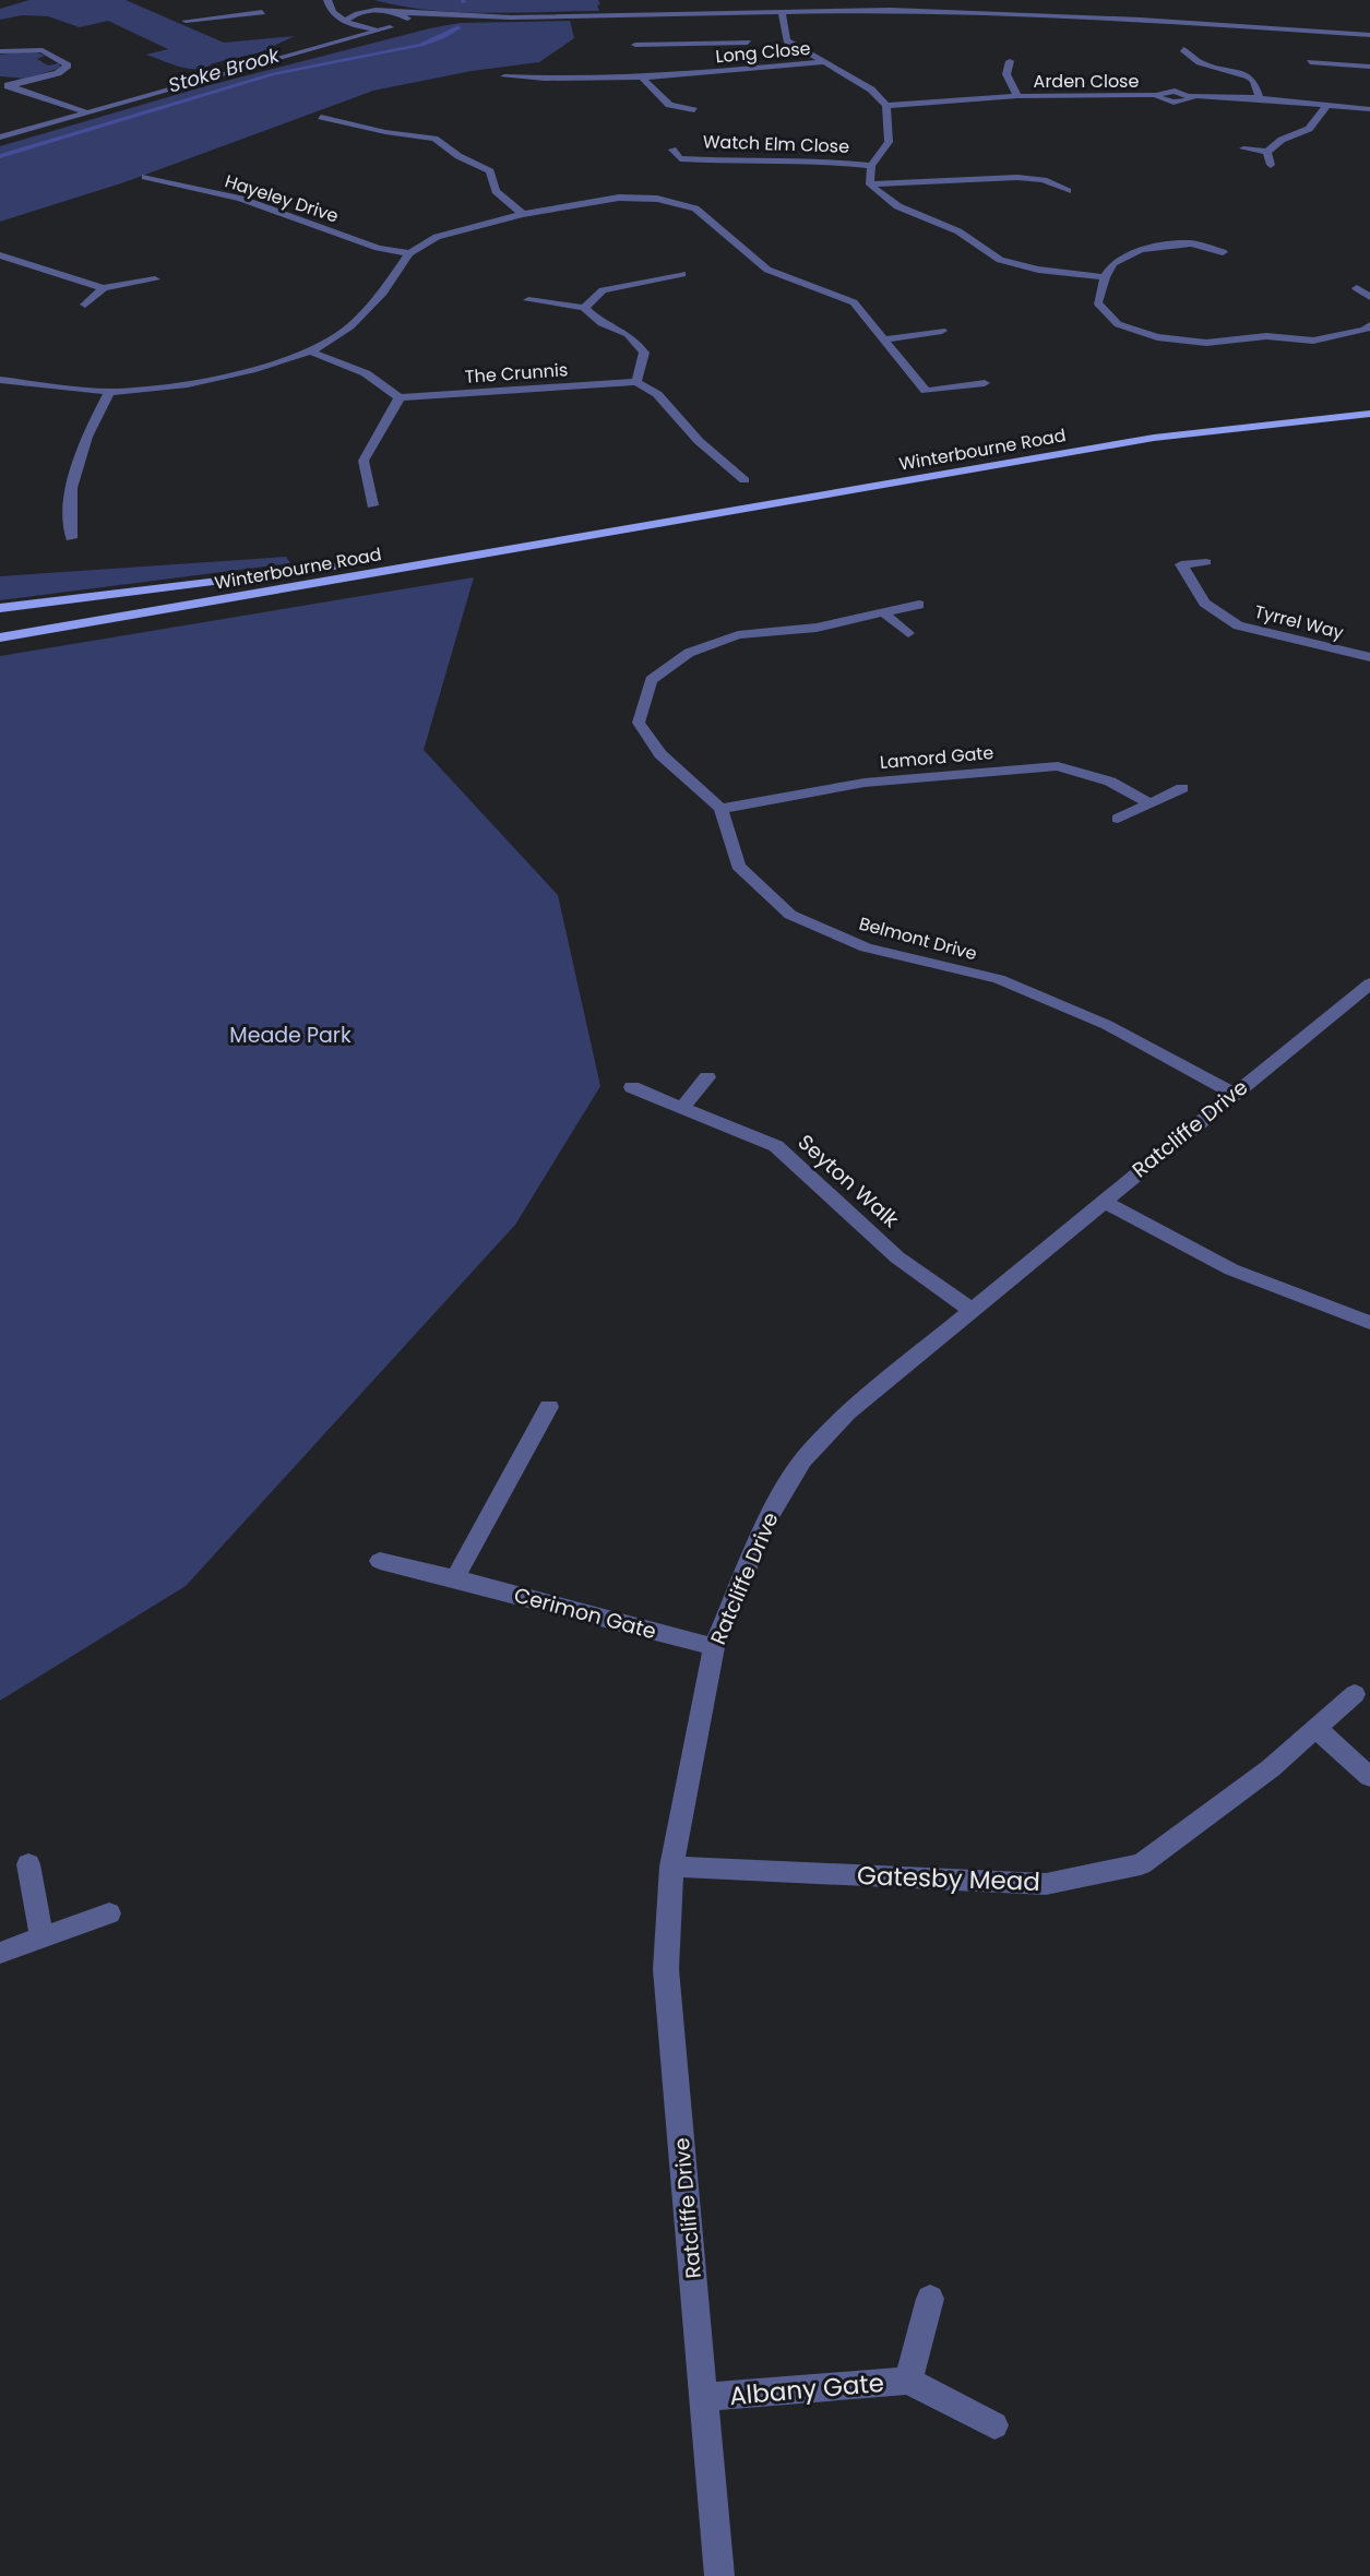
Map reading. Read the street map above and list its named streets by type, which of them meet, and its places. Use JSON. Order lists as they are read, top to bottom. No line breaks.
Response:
{"streets":{"main road":["Winterbourne Road"],"street":["Long Close","Arden Close","Watch Elm Close","Hayeley Drive","The Crunnis","Tyrrel Way","Lamord Gate","Belmont Drive","Ratcliffe Drive","Seyton Walk","Cerimon Gate","Gatesby Mead","Albany Gate"]},"crossings":[["Arden Close","Watch Elm Close"],["Lamord Gate","Belmont Drive"],["Belmont Drive","Ratcliffe Drive"],["Ratcliffe Drive","Seyton Walk"],["Ratcliffe Drive","Cerimon Gate"],["Ratcliffe Drive","Gatesby Mead"],["Ratcliffe Drive","Albany Gate"]],"water":["Stoke Brook"],"parks":["Meade Park"]}
